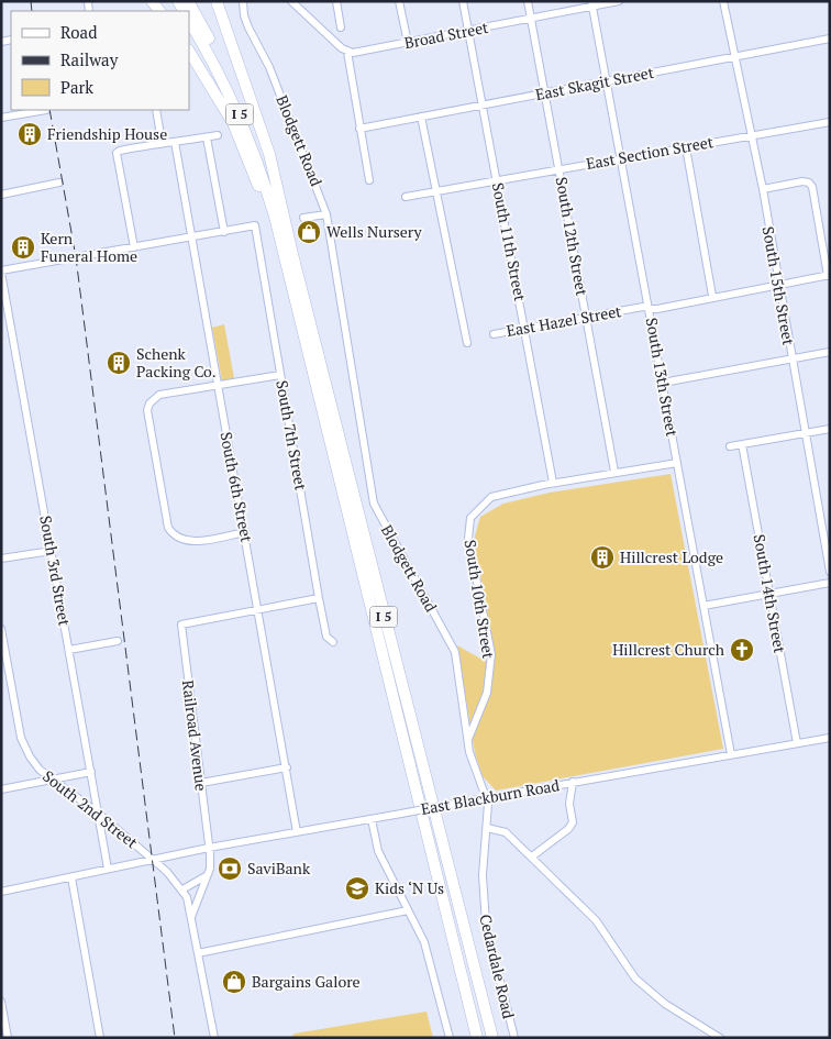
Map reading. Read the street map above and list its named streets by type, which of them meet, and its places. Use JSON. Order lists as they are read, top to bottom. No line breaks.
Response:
{"streets":{"highway":["I 5"],"street":["Broad Street","East Skagit Street","Blodgett Road","East Section Street","South 12th Street","South 11th Street","South 15th Street","East Hazel Street","South 13th Street","South 7th Street","South 6th Street","South 3rd Street","South 14th Street","South 10th Street","Railroad Avenue","East Blackburn Road","South 2nd Street","Cedardale Road"]},"crossings":[["Broad Street","South 12th Street"],["Broad Street","South 11th Street"],["Broad Street","South 13th Street"],["East Skagit Street","South 12th Street"],["East Skagit Street","South 11th Street"],["East Skagit Street","South 15th Street"],["East Skagit Street","South 13th Street"],["Blodgett Road","South 10th Street"],["Blodgett Road","East Blackburn Road"],["Blodgett Road","Cedardale Road"],["East Section Street","South 12th Street"],["East Section Street","South 11th Street"],["East Section Street","South 15th Street"],["East Section Street","South 13th Street"],["South 12th Street","East Hazel Street"],["South 11th Street","East Hazel Street"],["South 11th Street","South 10th Street"],["South 15th Street","East Hazel Street"],["East Hazel Street","South 13th Street"],["South 13th Street","East Blackburn Road"],["South 6th Street","Railroad Avenue"],["South 6th Street","East Blackburn Road"],["South 3rd Street","East Blackburn Road"],["South 3rd Street","South 2nd Street"],["South 14th Street","East Blackburn Road"],["Railroad Avenue","East Blackburn Road"],["East Blackburn Road","South 2nd Street"]],"places":{"building":["Friendship House","Kern Funeral Home","Schenk Packing Co.","Hillcrest Lodge"],"shop":["Wells Nursery","Bargains Galore"],"church":["Hillcrest Church"],"bank":["SaviBank"],"school or university":["Kids ‘N Us"]},"legend":["Road","Railway","Park"]}
